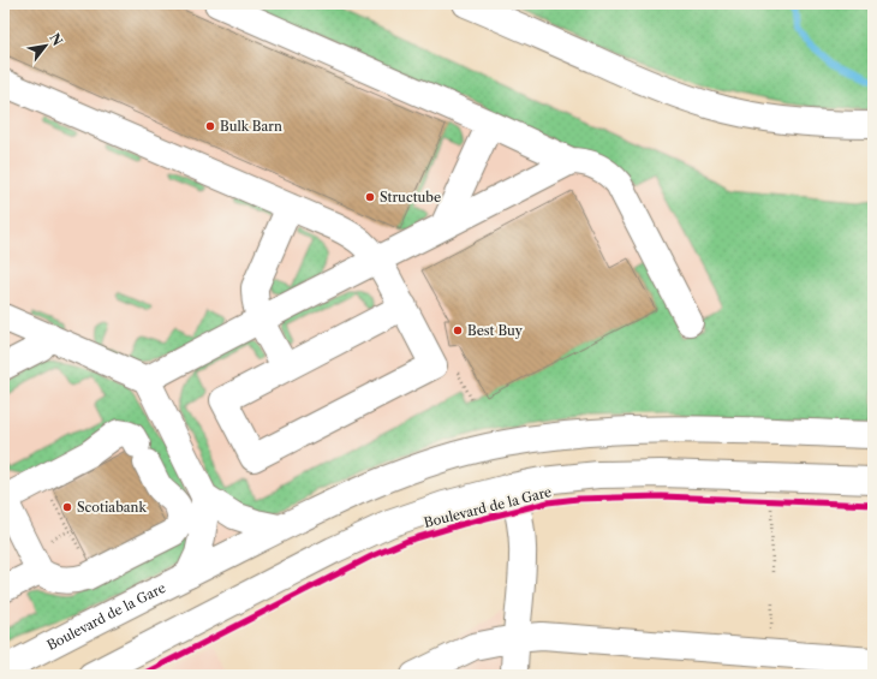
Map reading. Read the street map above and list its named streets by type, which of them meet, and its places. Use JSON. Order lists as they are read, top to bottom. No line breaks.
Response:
{"streets":{"main road":["Boulevard de la Gare"]},"places":["Bulk Barn","Structube","Best Buy","Scotiabank"],"north":"top right"}
